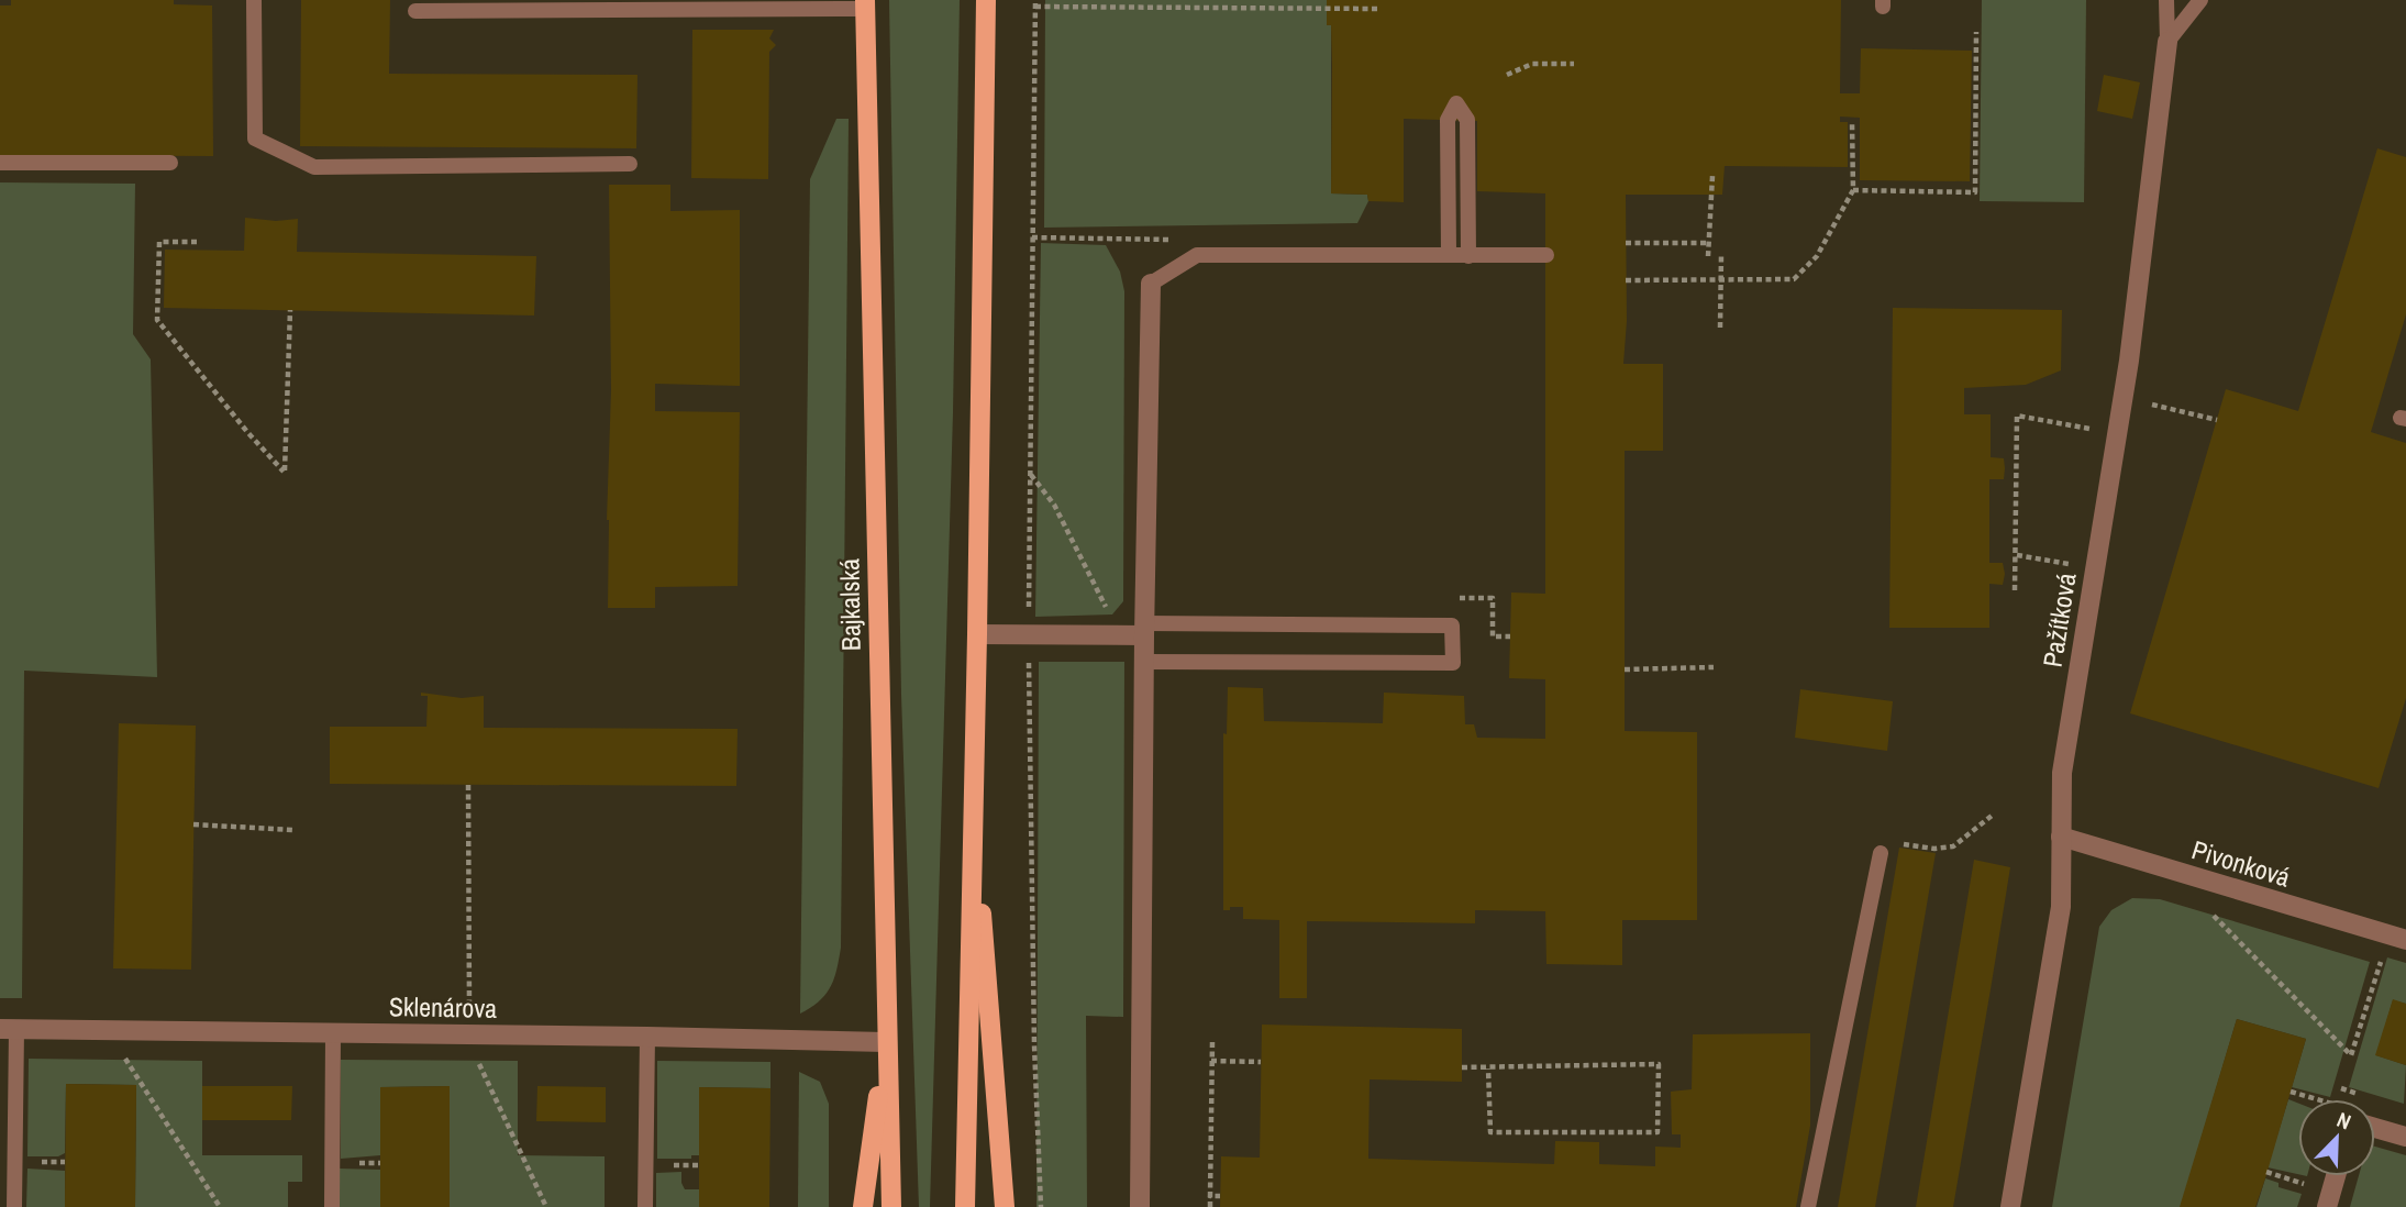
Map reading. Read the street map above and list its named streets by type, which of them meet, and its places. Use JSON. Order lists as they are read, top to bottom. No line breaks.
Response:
{"streets":{"main road":["Bajkalská"],"street":["Pažítková","Pivonková","Sklenárova"]},"crossings":[["Bajkalská","Sklenárova"],["Pažítková","Pivonková"]],"north":"top right"}
